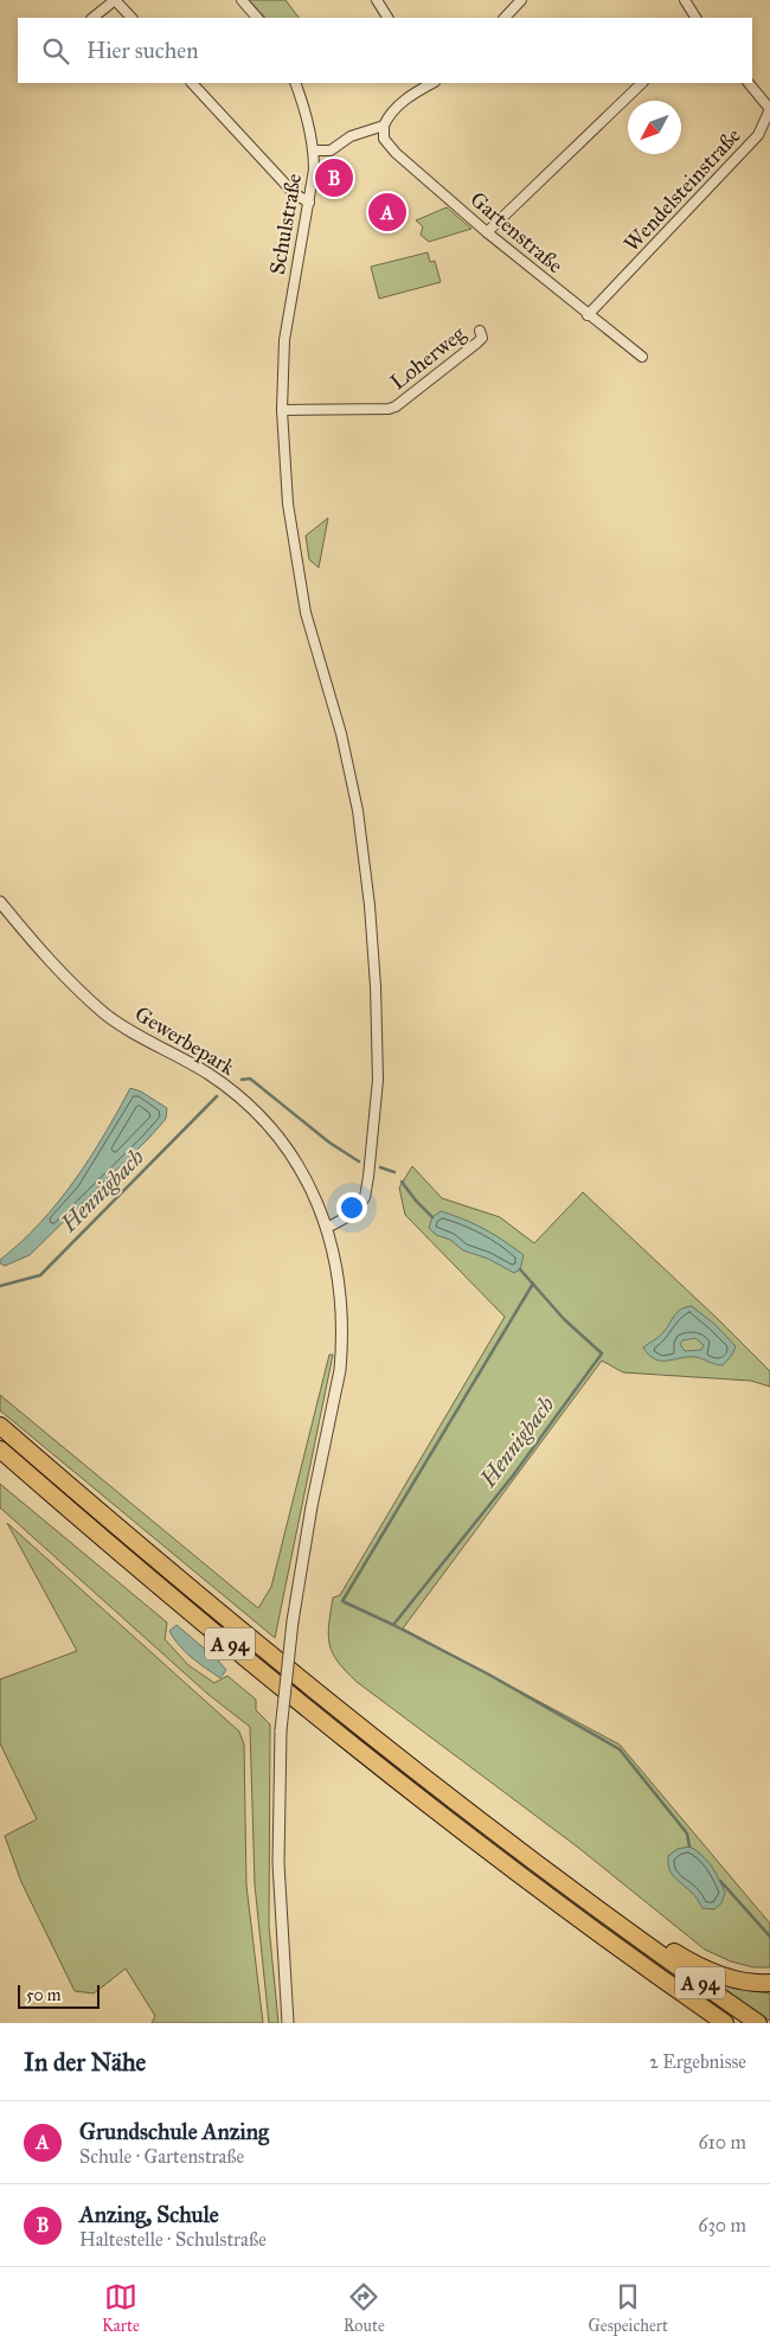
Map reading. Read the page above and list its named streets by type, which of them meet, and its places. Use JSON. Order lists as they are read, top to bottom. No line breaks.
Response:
{"streets":{"highway":["A 94"],"street":["Wendelsteinstraße","Schulstraße","Gartenstraße","Loherweg","Gewerbepark"]},"crossings":[["Wendelsteinstraße","Gartenstraße"],["Schulstraße","Loherweg"],["Schulstraße","Gewerbepark"]],"water":["Hennigbach"],"scale_bar":"50 m","north":"bottom left","page":{"search":"Hier suchen","pins":["B","A"],"scale":"50 m","heading":["In der Nähe","2 Ergebnisse"],"list":[{"mark":"A","name":"Grundschule Anzing","note":"Schule · Gartenstraße","value":"610 m"},{"mark":"B","name":"Anzing, Schule","note":"Haltestelle · Schulstraße","value":"630 m"}],"nav":["Karte","Route","Gespeichert"]}}
